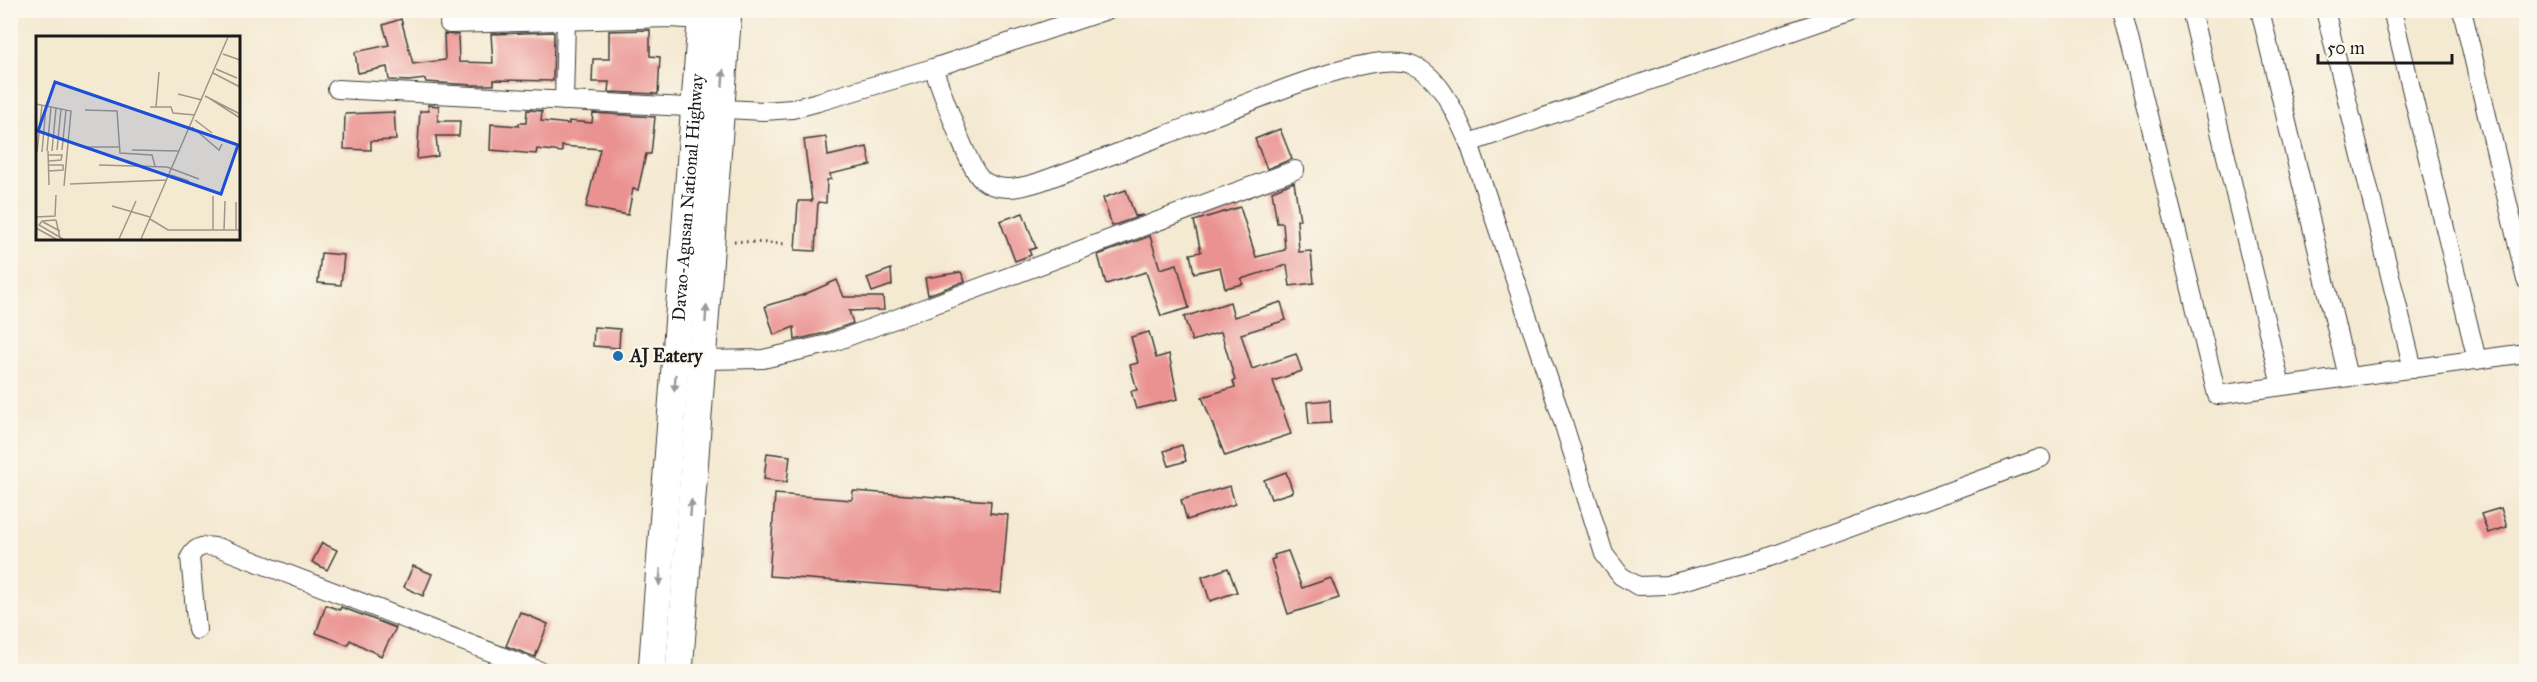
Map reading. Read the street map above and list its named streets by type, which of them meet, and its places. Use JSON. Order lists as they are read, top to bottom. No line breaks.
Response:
{"streets":{"highway":["Davao-Agusan National Highway"]},"places":["AJ Eatery"],"scale_bar":"50 m"}
